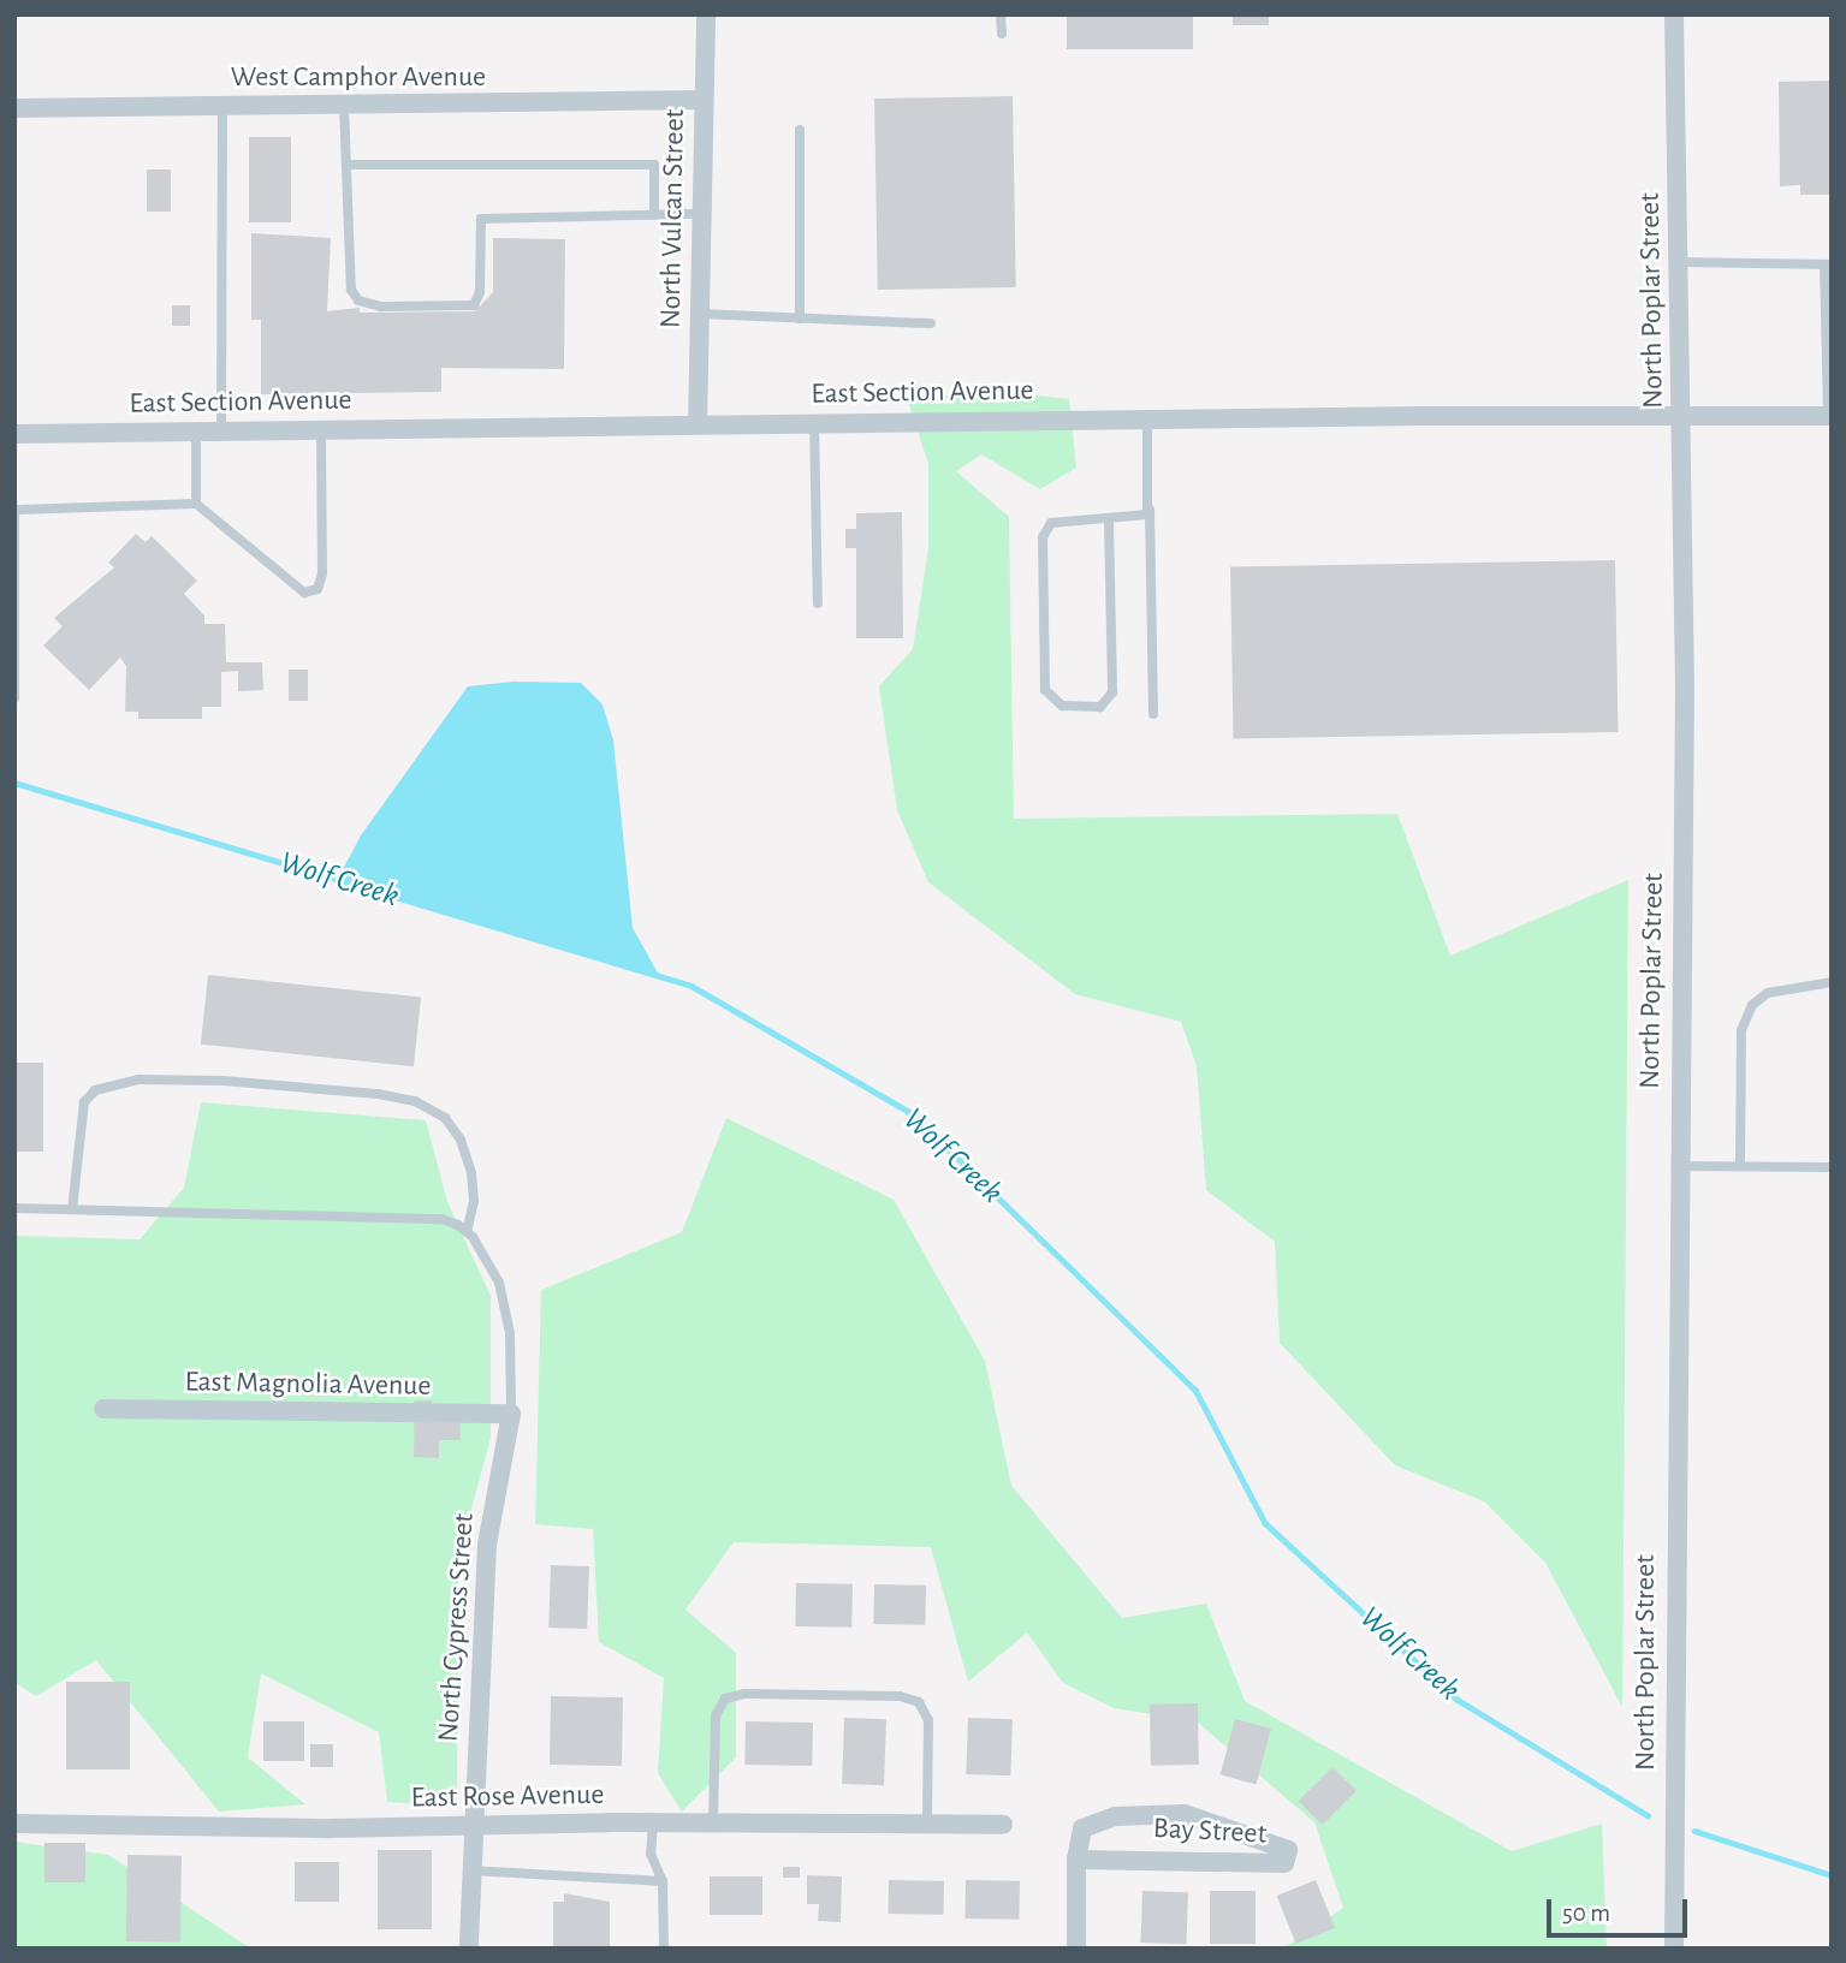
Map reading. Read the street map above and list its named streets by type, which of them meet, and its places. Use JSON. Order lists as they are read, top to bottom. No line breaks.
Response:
{"streets":{"street":["West Camphor Avenue","North Vulcan Street","North Poplar Street","East Section Avenue","East Magnolia Avenue","North Cypress Street","East Rose Avenue","Bay Street"]},"crossings":[["West Camphor Avenue","North Vulcan Street"],["North Vulcan Street","East Section Avenue"],["North Poplar Street","East Section Avenue"],["East Magnolia Avenue","North Cypress Street"],["North Cypress Street","East Rose Avenue"]],"water":["Wolf Creek"],"scale_bar":"50 m"}
